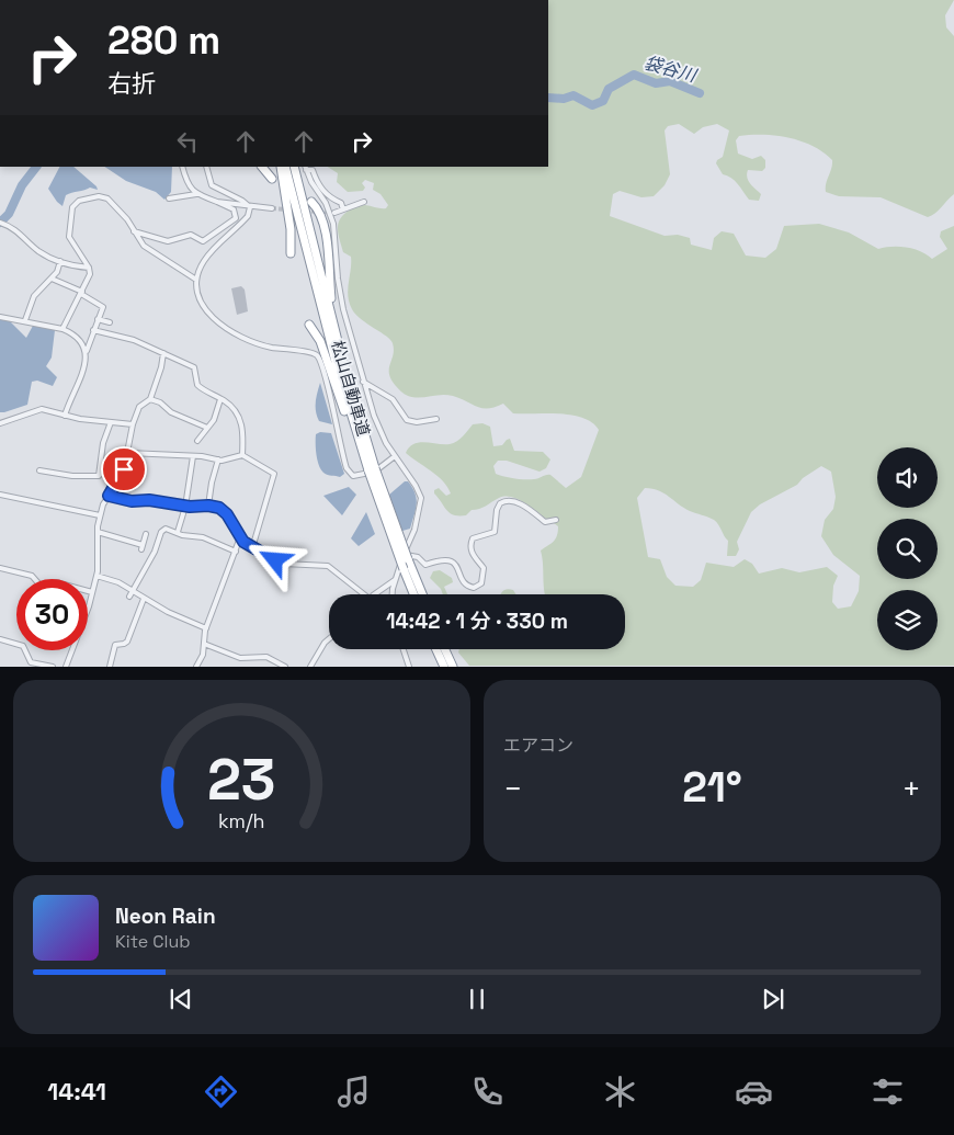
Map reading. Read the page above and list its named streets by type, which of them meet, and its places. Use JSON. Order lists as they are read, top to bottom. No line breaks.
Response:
{"streets":{"highway":["松山自動車道"]},"water":["袋谷川"],"page":{"turn":["280 m","右折"],"limit":"30","trip":"14:42 · 1 分 · 330 m","tile":"エアコン","heat":["−","21°","+"],"song":["Neon Rain","Kite Club"],"tabs":"14:41","gauge":["23","km/h"]}}
